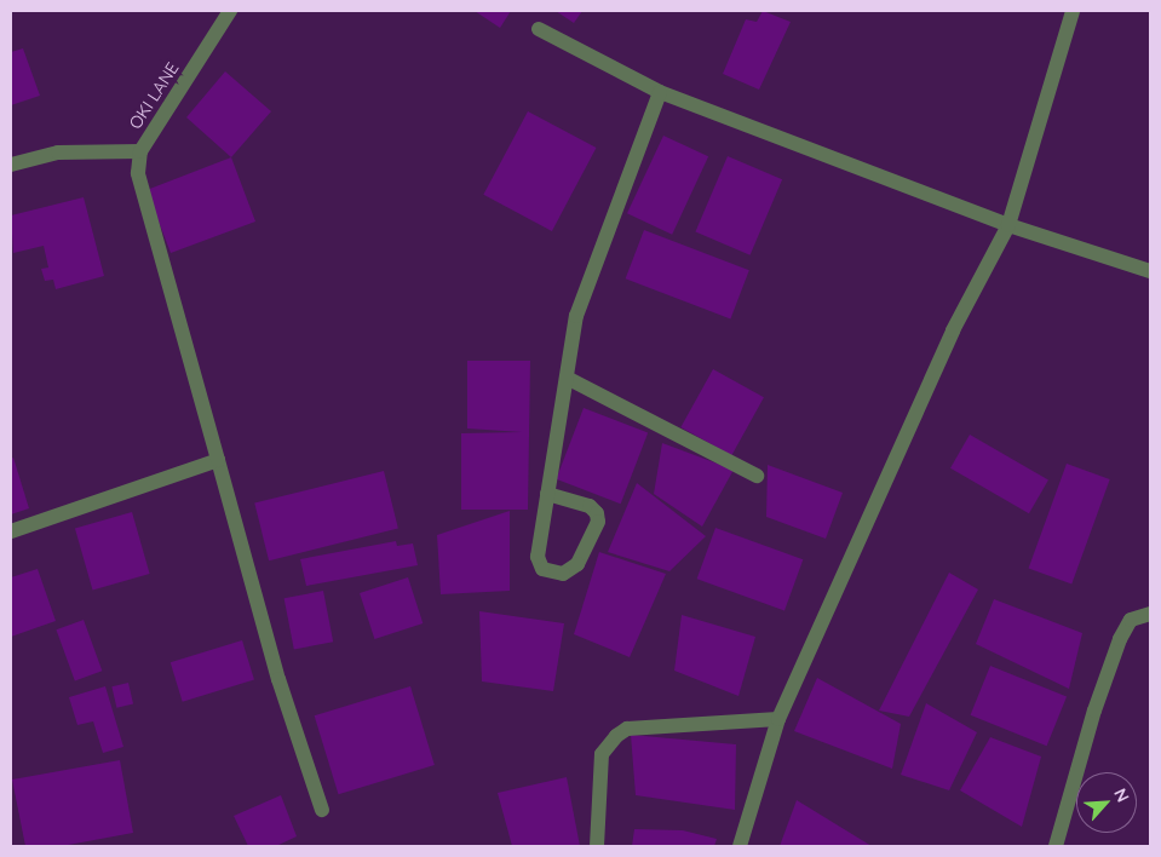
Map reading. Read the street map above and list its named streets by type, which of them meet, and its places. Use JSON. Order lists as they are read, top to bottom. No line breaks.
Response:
{"streets":{"street":["OKI LANE"]},"north":"top right"}
